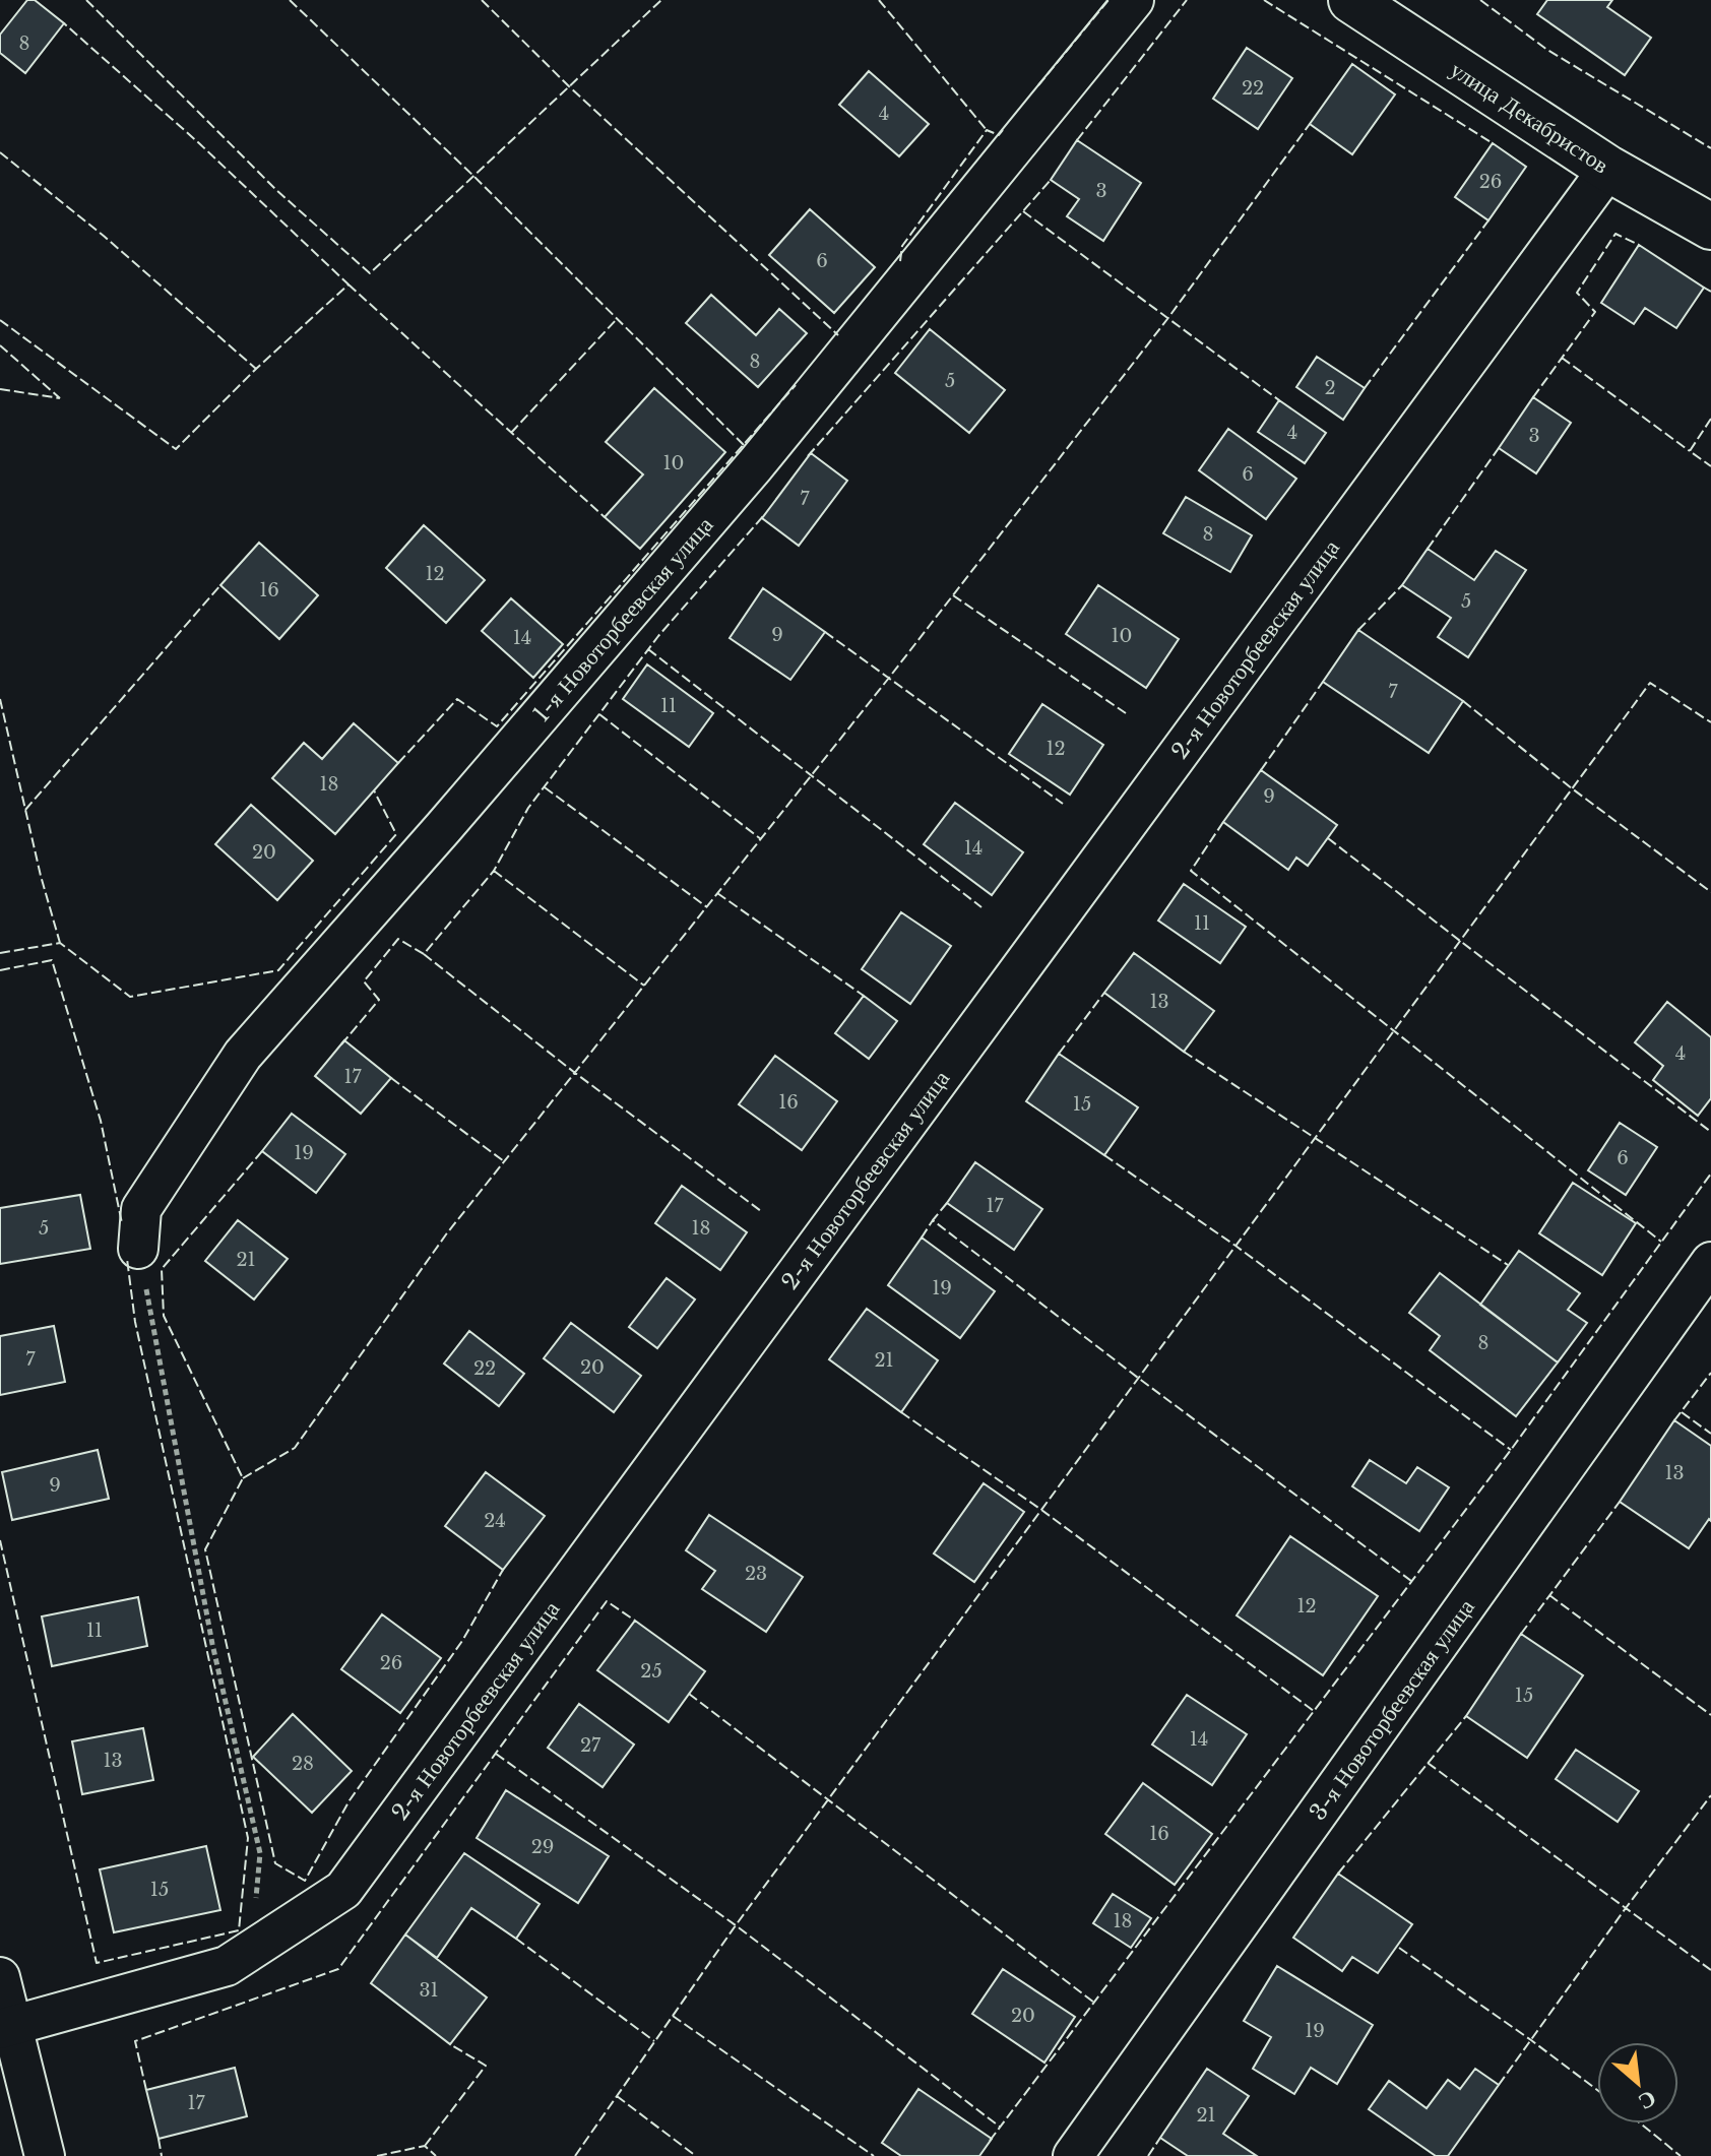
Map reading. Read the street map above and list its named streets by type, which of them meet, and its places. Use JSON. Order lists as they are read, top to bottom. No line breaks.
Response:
{"streets":{"main road":["улица Декабристов"],"street":["1-я Новоторбеевская улица","2-я Новоторбеевская улица","3-я Новоторбеевская улица"]},"crossings":[["улица Декабристов","2-я Новоторбеевская улица"]],"house_numbers":["8","22","4","26","3","6","8","5","2","4","3","10","6","7","8","12","16","5","9","10","14","7","11","12","18","9","14","20","11","13","4","17","16","15","19","6","17","5","18","21","19","8","7","21","20","22","13","9","24","23","12","11","26","25","15","14","27","13","28","16","29","15","18","31","20","19","17","21"],"north":"bottom right"}
